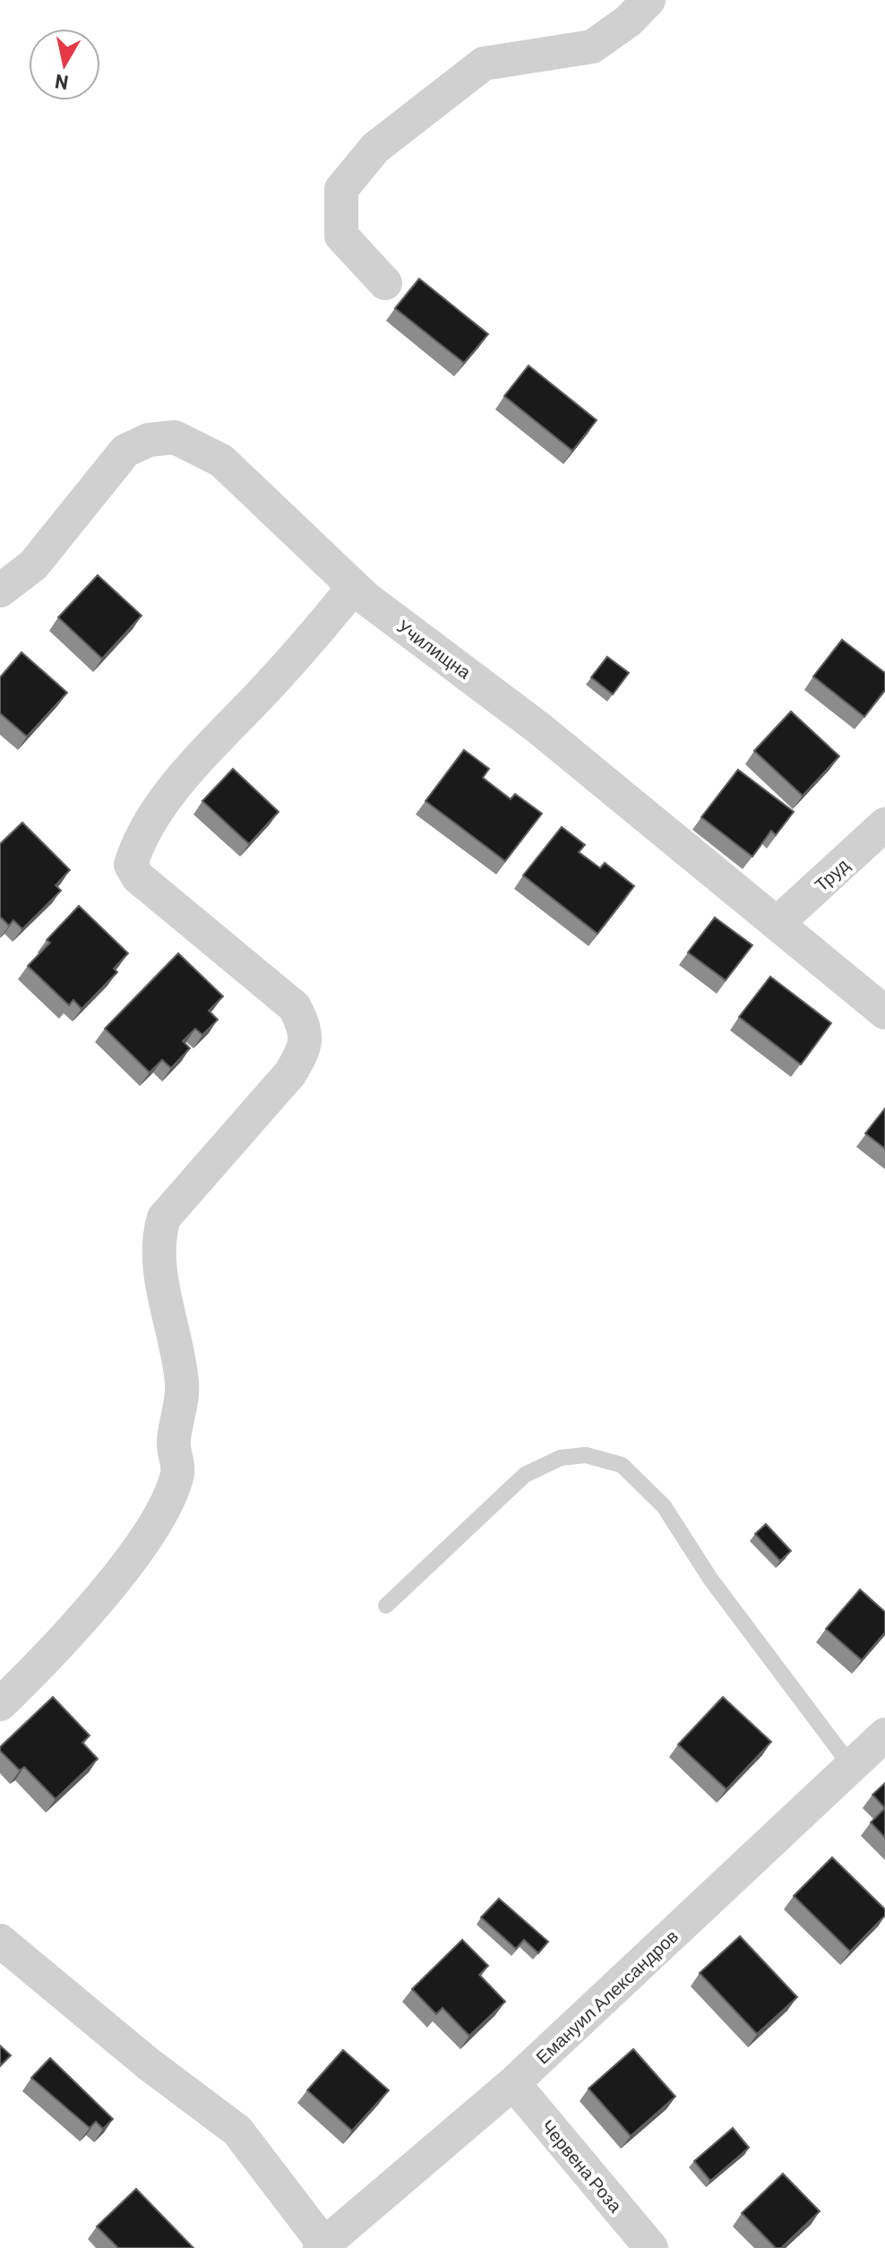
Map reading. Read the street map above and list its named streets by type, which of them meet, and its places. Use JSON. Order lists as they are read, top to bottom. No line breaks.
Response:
{"streets":{"street":["Училищна","Труд","Емануил Александров","Червена Роза"]},"crossings":[["Училищна","Труд"],["Емануил Александров","Червена Роза"]],"north":"bottom"}
